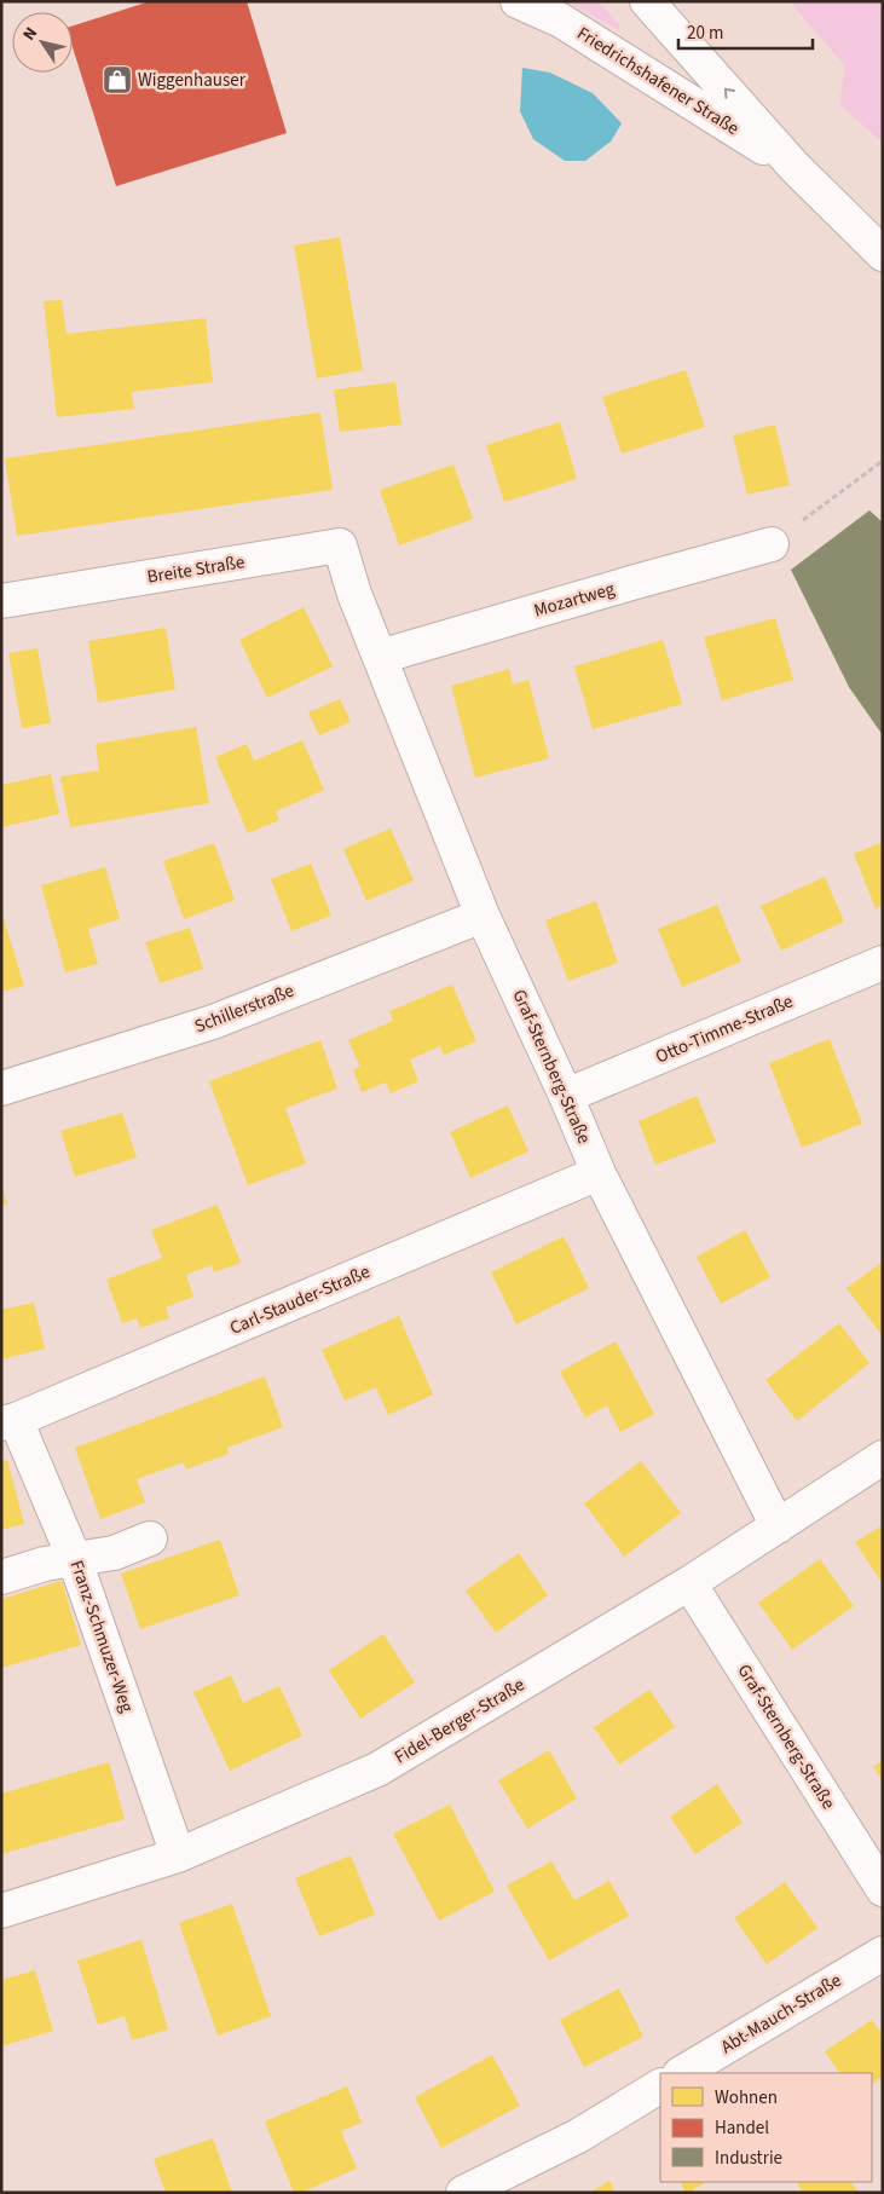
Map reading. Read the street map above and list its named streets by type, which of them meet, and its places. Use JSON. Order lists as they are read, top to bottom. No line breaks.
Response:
{"streets":{"street":["Friedrichshafener Straße","Breite Straße","Mozartweg","Schillerstraße","Otto-Timme-Straße","Graf-Sternberg-Straße","Carl-Stauder-Straße","Franz-Schmuzer-Weg","Fidel-Berger-Straße","Abt-Mauch-Straße"]},"crossings":[["Breite Straße","Graf-Sternberg-Straße"],["Mozartweg","Graf-Sternberg-Straße"],["Schillerstraße","Graf-Sternberg-Straße"],["Otto-Timme-Straße","Graf-Sternberg-Straße"],["Graf-Sternberg-Straße","Carl-Stauder-Straße"],["Graf-Sternberg-Straße","Fidel-Berger-Straße"],["Carl-Stauder-Straße","Franz-Schmuzer-Weg"],["Franz-Schmuzer-Weg","Fidel-Berger-Straße"]],"places":{"shop":["Wiggenhauser"]},"legend":["Wohnen","Handel","Industrie"],"scale_bar":"20 m","north":"top left"}
